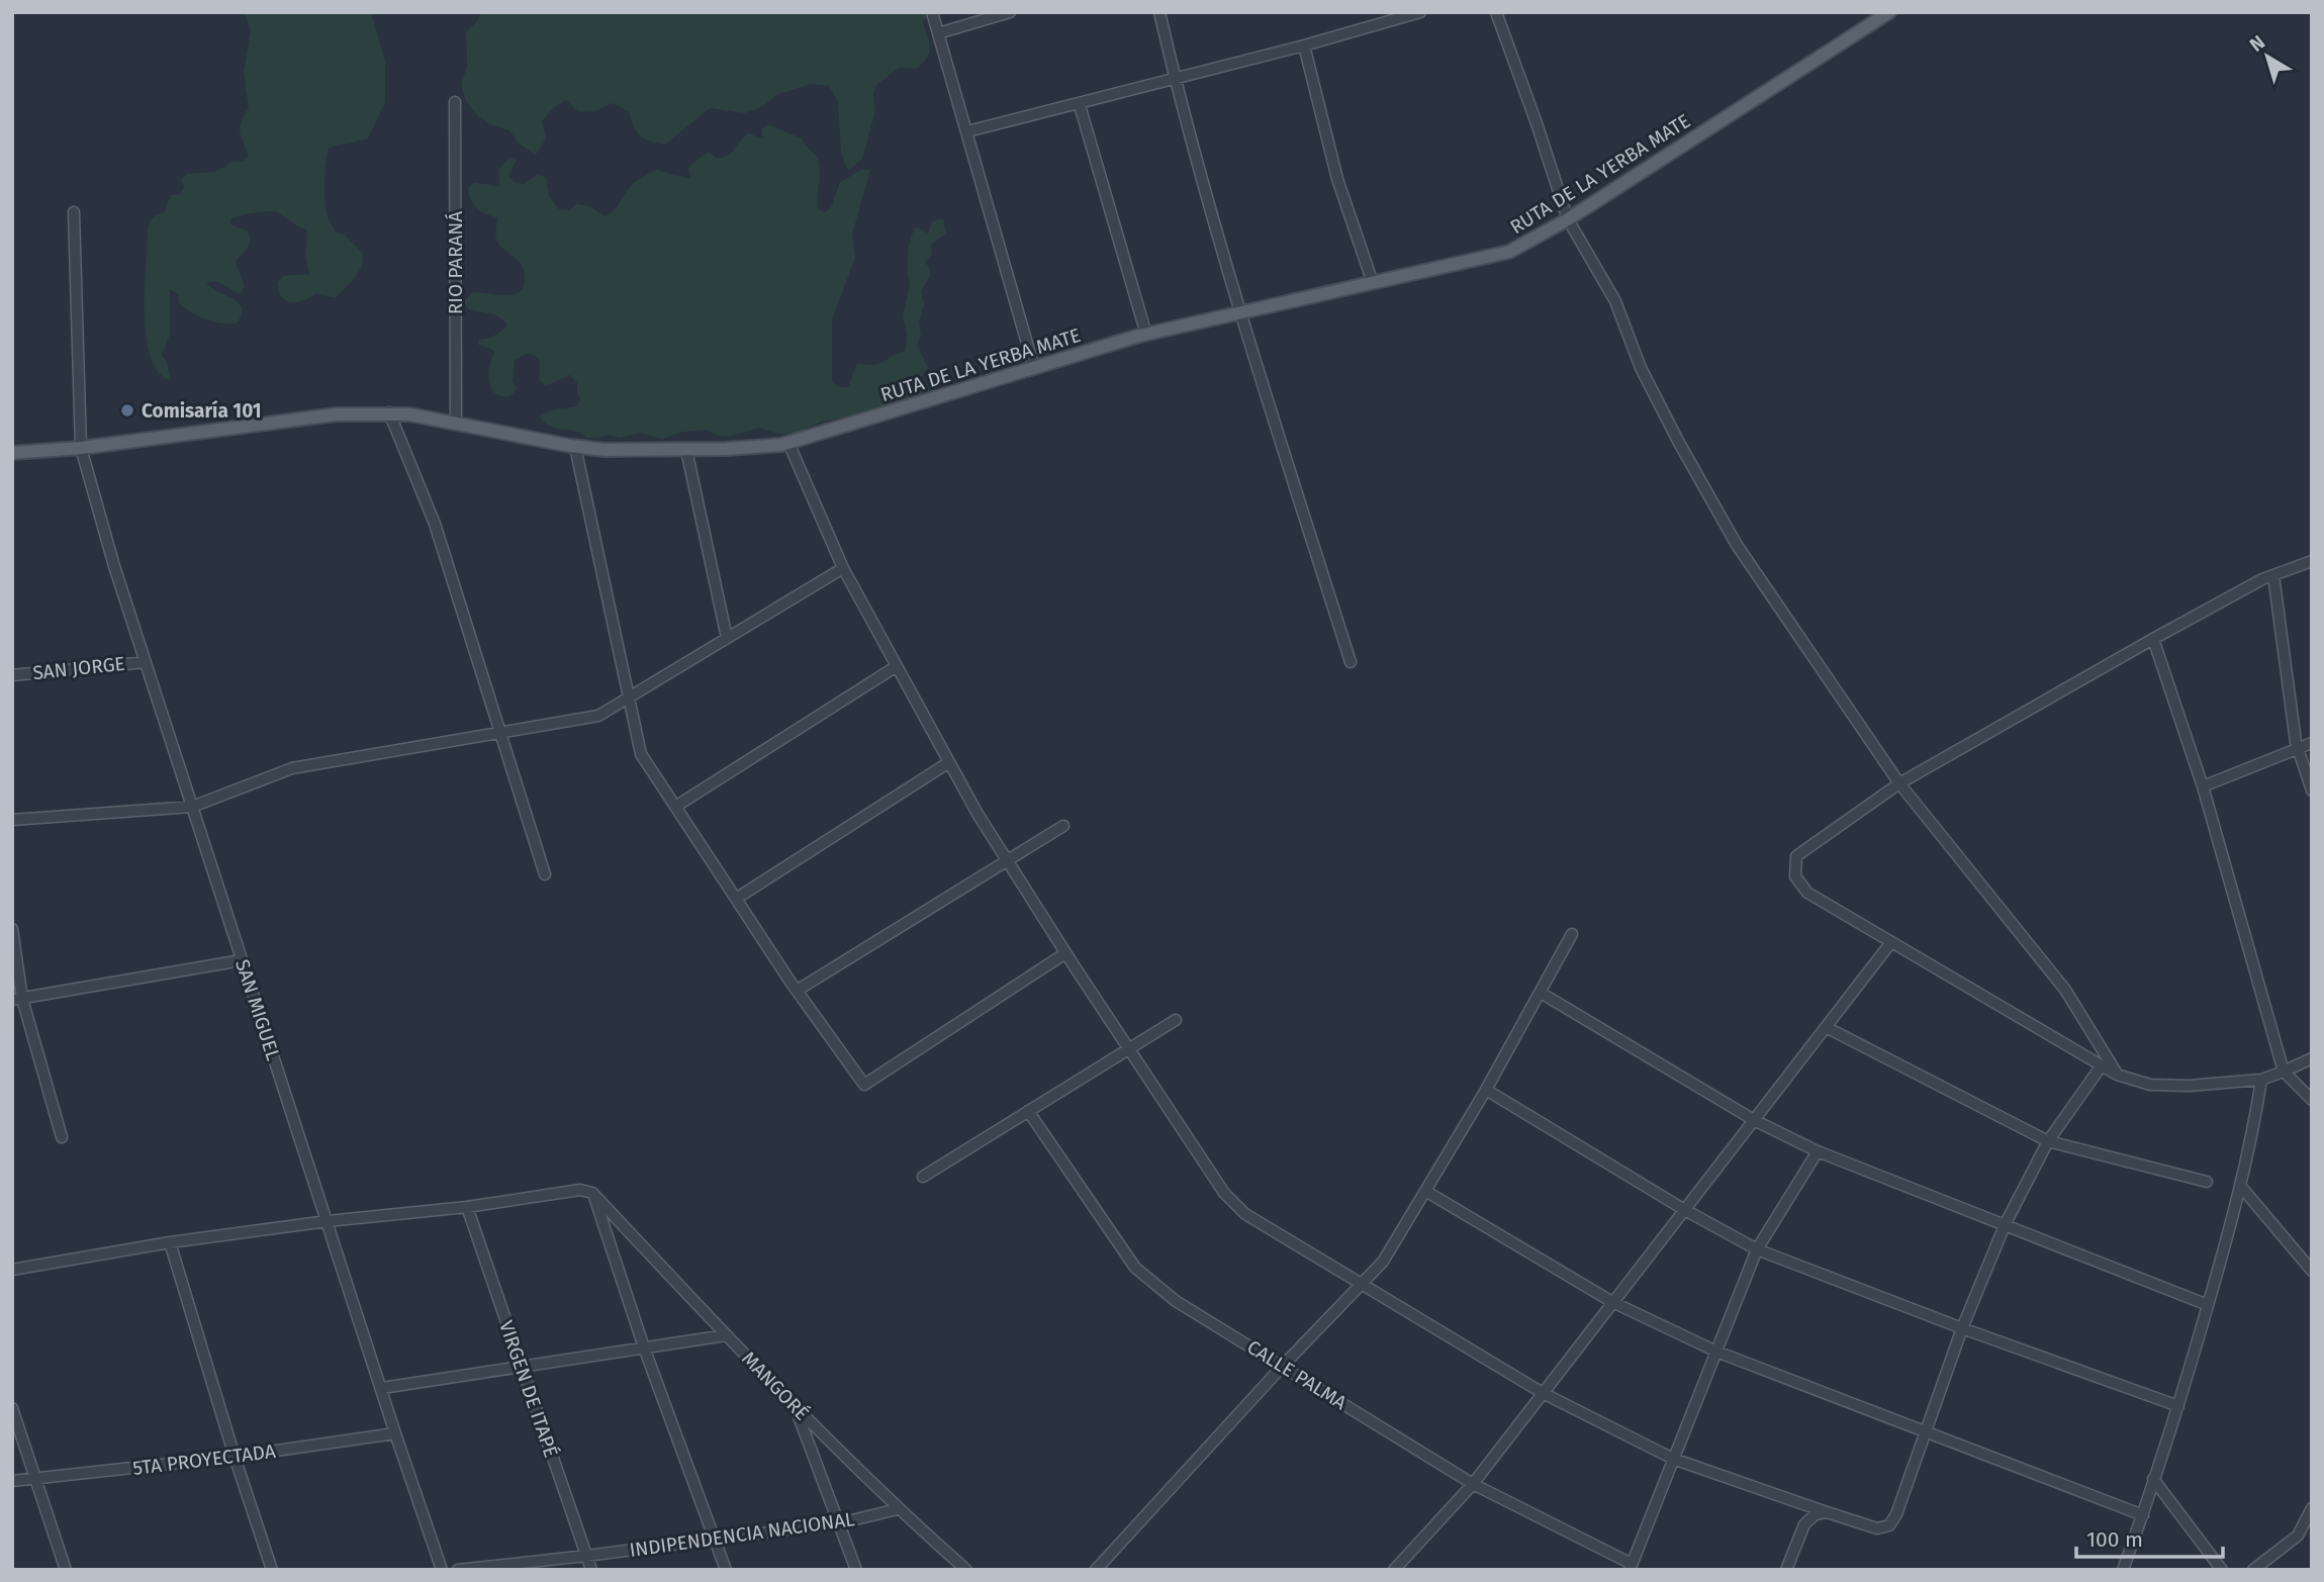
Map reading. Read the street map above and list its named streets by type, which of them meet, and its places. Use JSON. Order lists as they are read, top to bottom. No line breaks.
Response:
{"streets":{"main road":["RUTA DE LA YERBA MATE"],"street":["RIO PARANÁ","SAN JORGE","SAN MIGUEL","CALLE PALMA","MANGORÉ","VIRGEN DE ITAPÉ","5TA PROYECTADA","INDIPENDENCIA NACIONAL"]},"crossings":[["RUTA DE LA YERBA MATE","RIO PARANÁ"],["RUTA DE LA YERBA MATE","SAN MIGUEL"],["SAN JORGE","SAN MIGUEL"],["SAN MIGUEL","5TA PROYECTADA"],["MANGORÉ","INDIPENDENCIA NACIONAL"],["VIRGEN DE ITAPÉ","INDIPENDENCIA NACIONAL"]],"places":["Comisaría 101"],"scale_bar":"100 m","north":"top left"}
